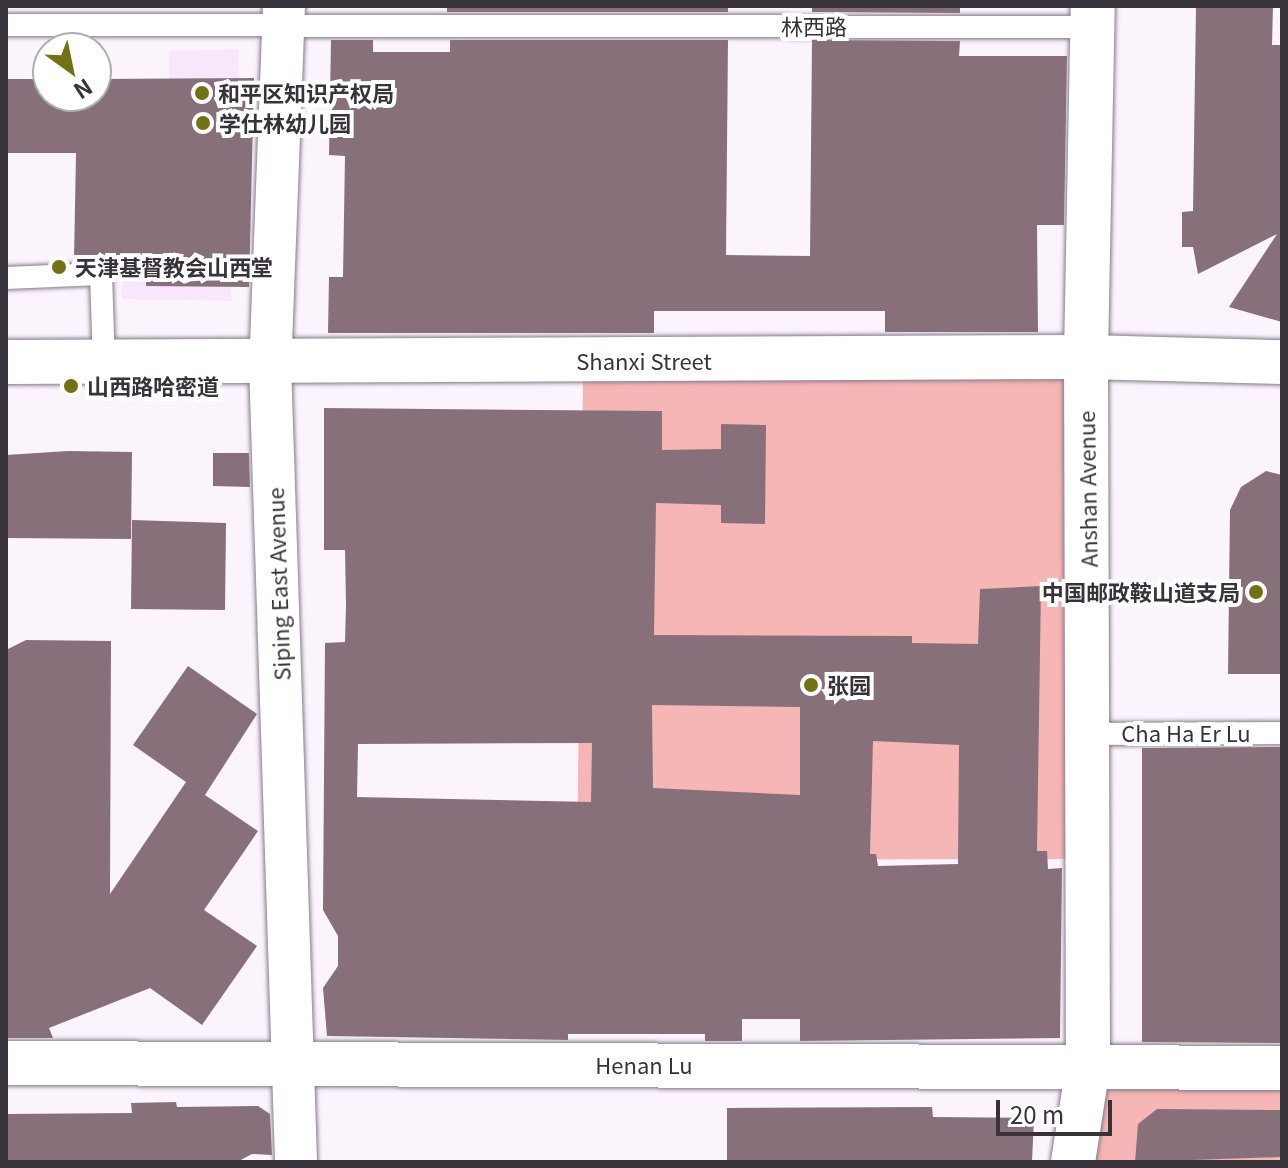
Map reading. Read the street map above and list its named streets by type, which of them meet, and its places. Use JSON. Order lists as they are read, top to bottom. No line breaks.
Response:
{"streets":{"street":["Shanxi Street","Anshan Avenue","Siping East Avenue","Henan Lu"],"lane":["林西路","Cha Ha Er Lu"]},"crossings":[["林西路","Anshan Avenue"],["林西路","Siping East Avenue"],["Shanxi Street","Anshan Avenue"],["Shanxi Street","Siping East Avenue"],["Anshan Avenue","Cha Ha Er Lu"],["Anshan Avenue","Henan Lu"],["Siping East Avenue","Henan Lu"]],"places":["和平区知识产权局","学仕林幼儿园","天津基督教会山西堂","山西路哈密道","中国邮政鞍山道支局","张园"],"scale_bar":"20 m","north":"bottom right"}
